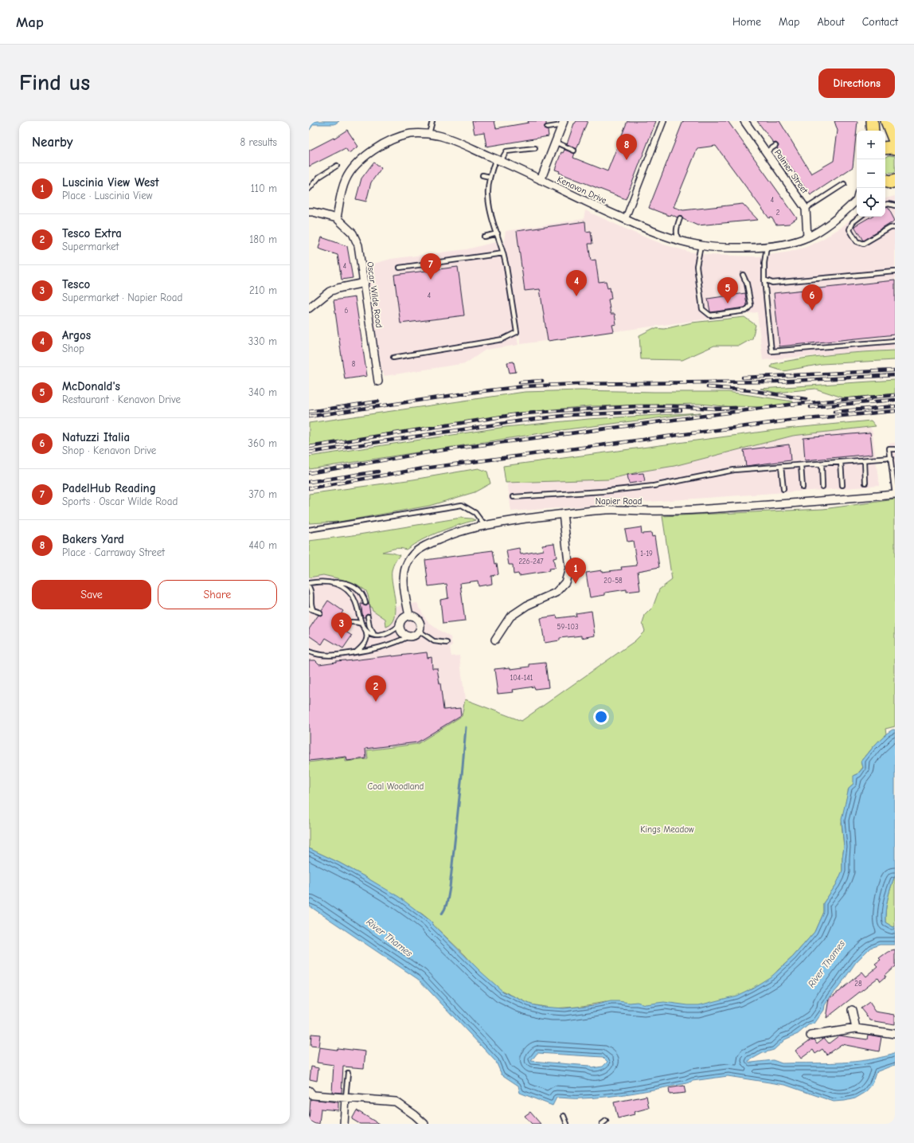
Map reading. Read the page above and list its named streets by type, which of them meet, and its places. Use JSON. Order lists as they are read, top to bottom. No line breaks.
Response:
{"streets":{"street":["Palmer Street","Kenavon Drive","Oscar Wilde Road","Napier Road"]},"crossings":[["Kenavon Drive","Oscar Wilde Road"]],"water":["River Thames"],"parks":["Coal Woodland","Kings Meadow"],"house_numbers":["4","2","4","4","6","8","1-19","226-247","20-58","59-103","104-141","28"],"page":{"header":"Map","nav":["Home","Map","About","Contact"],"buttons":["Directions",["Save","Share"]],"title":"Find us","heading":["Nearby","8 results"],"map_buttons":["+","−"],"pins":["8","7","4","5","6","1","3","2"],"list":[{"mark":"1","name":"Luscinia View West","note":"Place · Luscinia View","value":"110 m"},{"mark":"2","name":"Tesco Extra","note":"Supermarket","value":"180 m"},{"mark":"3","name":"Tesco","note":"Supermarket · Napier Road","value":"210 m"},{"mark":"4","name":"Argos","note":"Shop","value":"330 m"},{"mark":"5","name":"McDonald's","note":"Restaurant · Kenavon Drive","value":"340 m"},{"mark":"6","name":"Natuzzi Italia","note":"Shop · Kenavon Drive","value":"360 m"},{"mark":"7","name":"PadelHub Reading","note":"Sports · Oscar Wilde Road","value":"370 m"},{"mark":"8","name":"Bakers Yard","note":"Place · Carraway Street","value":"440 m"}]}}
